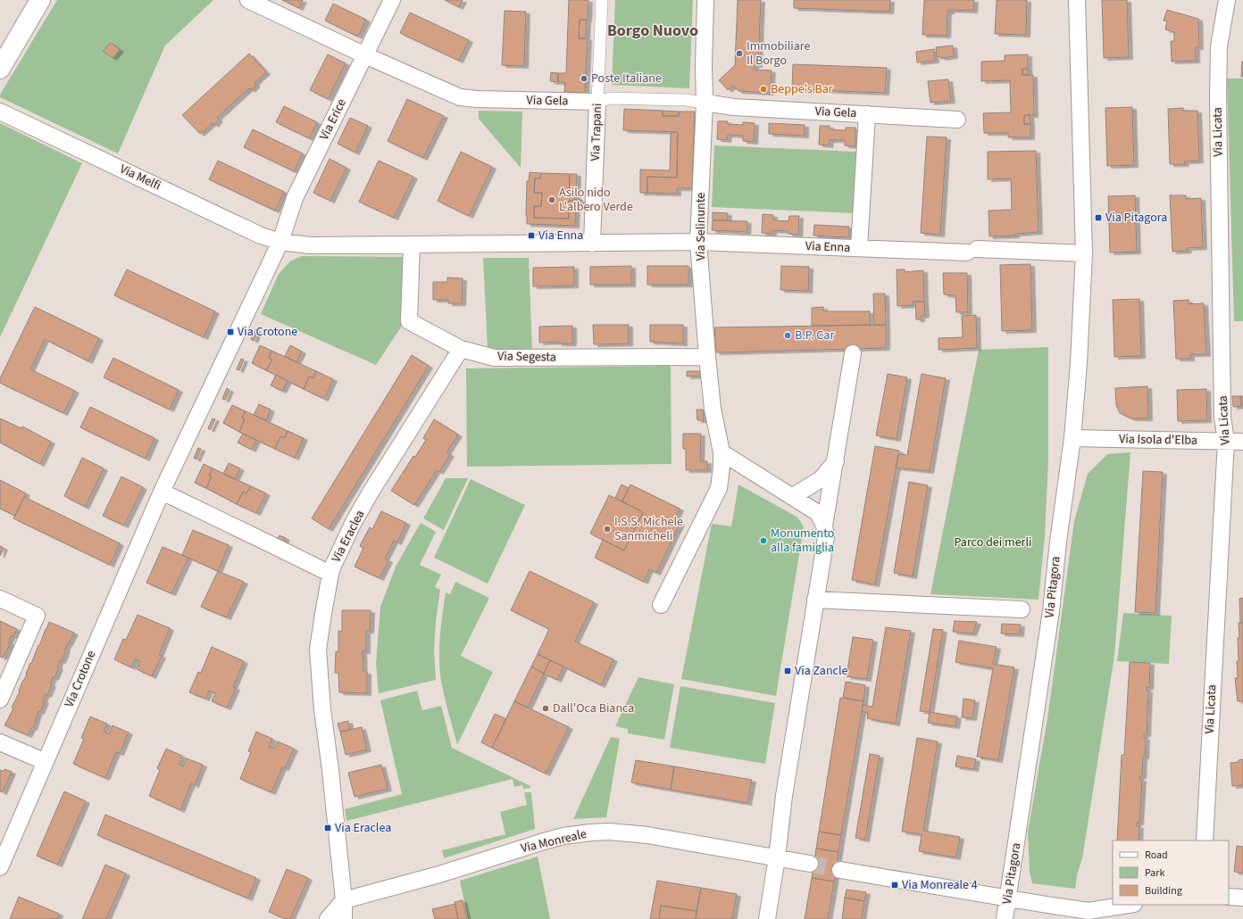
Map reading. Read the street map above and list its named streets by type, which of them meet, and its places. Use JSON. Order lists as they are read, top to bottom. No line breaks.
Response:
{"streets":{"street":["Via Gela","Via Erice","Via Trapani","Via Licata","Via Melfi","Via Selinunte","Via Enna","Via Segesta","Via Isola d'Elba","Via Eraclea","Via Pitagora","Via Crotone","Via Monreale"]},"crossings":[["Via Gela","Via Erice"],["Via Gela","Via Trapani"],["Via Gela","Via Selinunte"],["Via Gela","Via Enna"],["Via Erice","Via Melfi"],["Via Erice","Via Enna"],["Via Erice","Via Crotone"],["Via Trapani","Via Enna"],["Via Licata","Via Isola d'Elba"],["Via Melfi","Via Enna"],["Via Melfi","Via Crotone"],["Via Selinunte","Via Enna"],["Via Selinunte","Via Segesta"],["Via Enna","Via Segesta"],["Via Enna","Via Pitagora"],["Via Enna","Via Crotone"],["Via Segesta","Via Eraclea"],["Via Isola d'Elba","Via Pitagora"],["Via Eraclea","Via Monreale"]],"districts":["Borgo Nuovo"],"parks":["Parco dei merli"],"places":{"other":["Immobiliare Il Borgo","Poste Italiane","Beppe's Bar","Asilo nido L'albero Verde","B.P. Car","I.S.S. Michele Sanmicheli","Monumento alla famiglia","Dall'Oca Bianca"],"transit":["Via Pitagora","Via Enna","Via Crotone","Via Zancle","Via Eraclea","Via Monreale 4"]},"legend":["Road","Park","Building"]}
